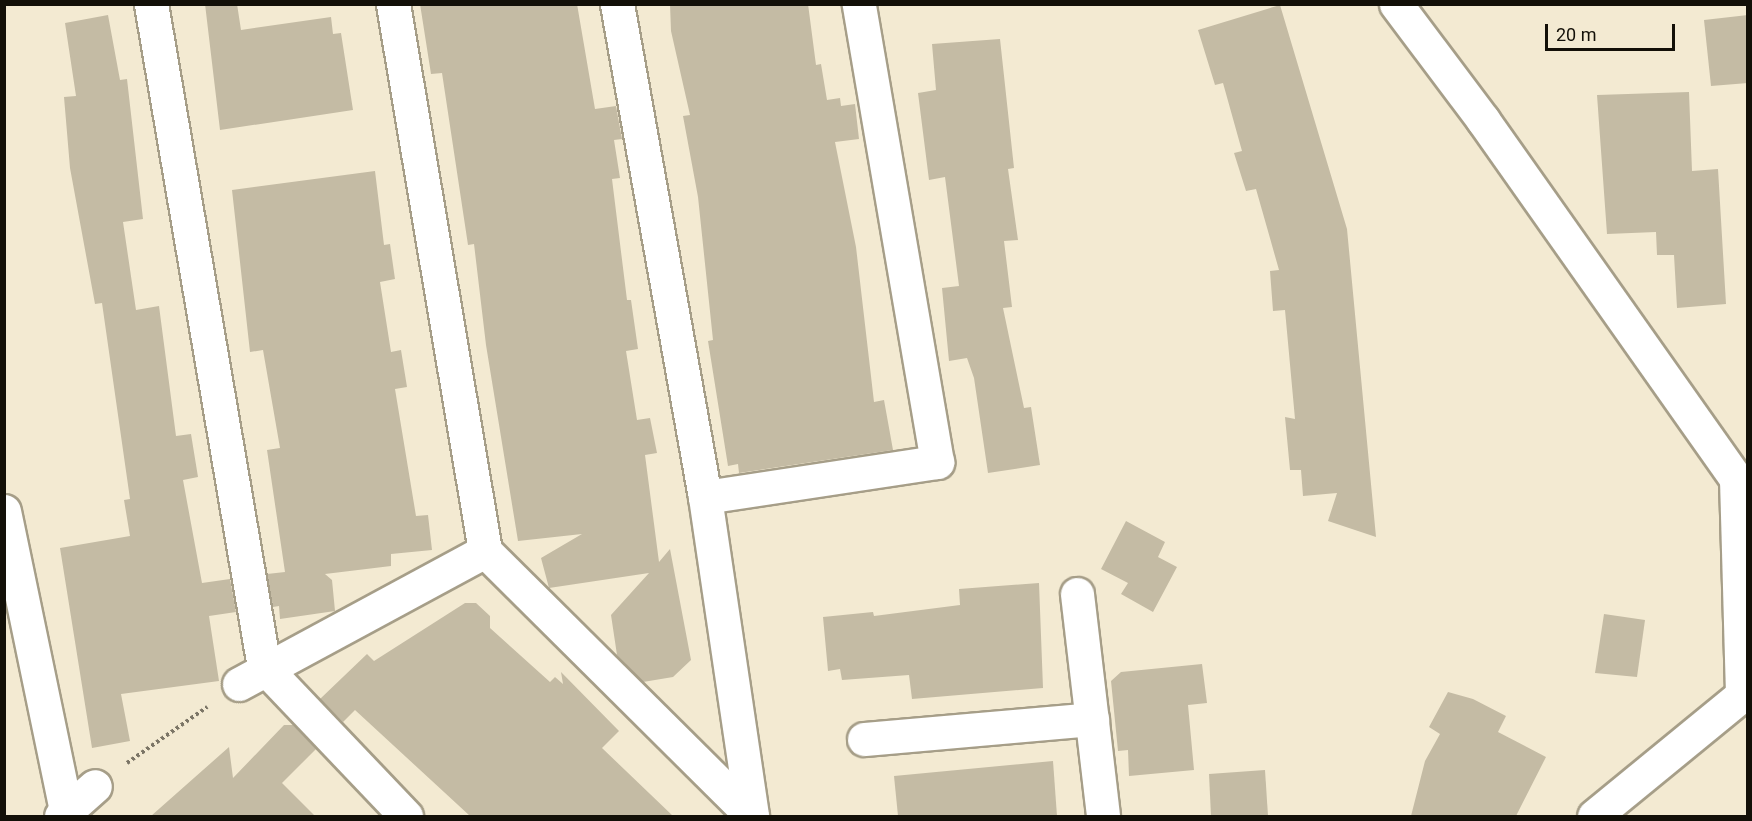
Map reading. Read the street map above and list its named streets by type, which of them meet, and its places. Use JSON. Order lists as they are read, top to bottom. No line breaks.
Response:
{"scale_bar":"20 m"}
